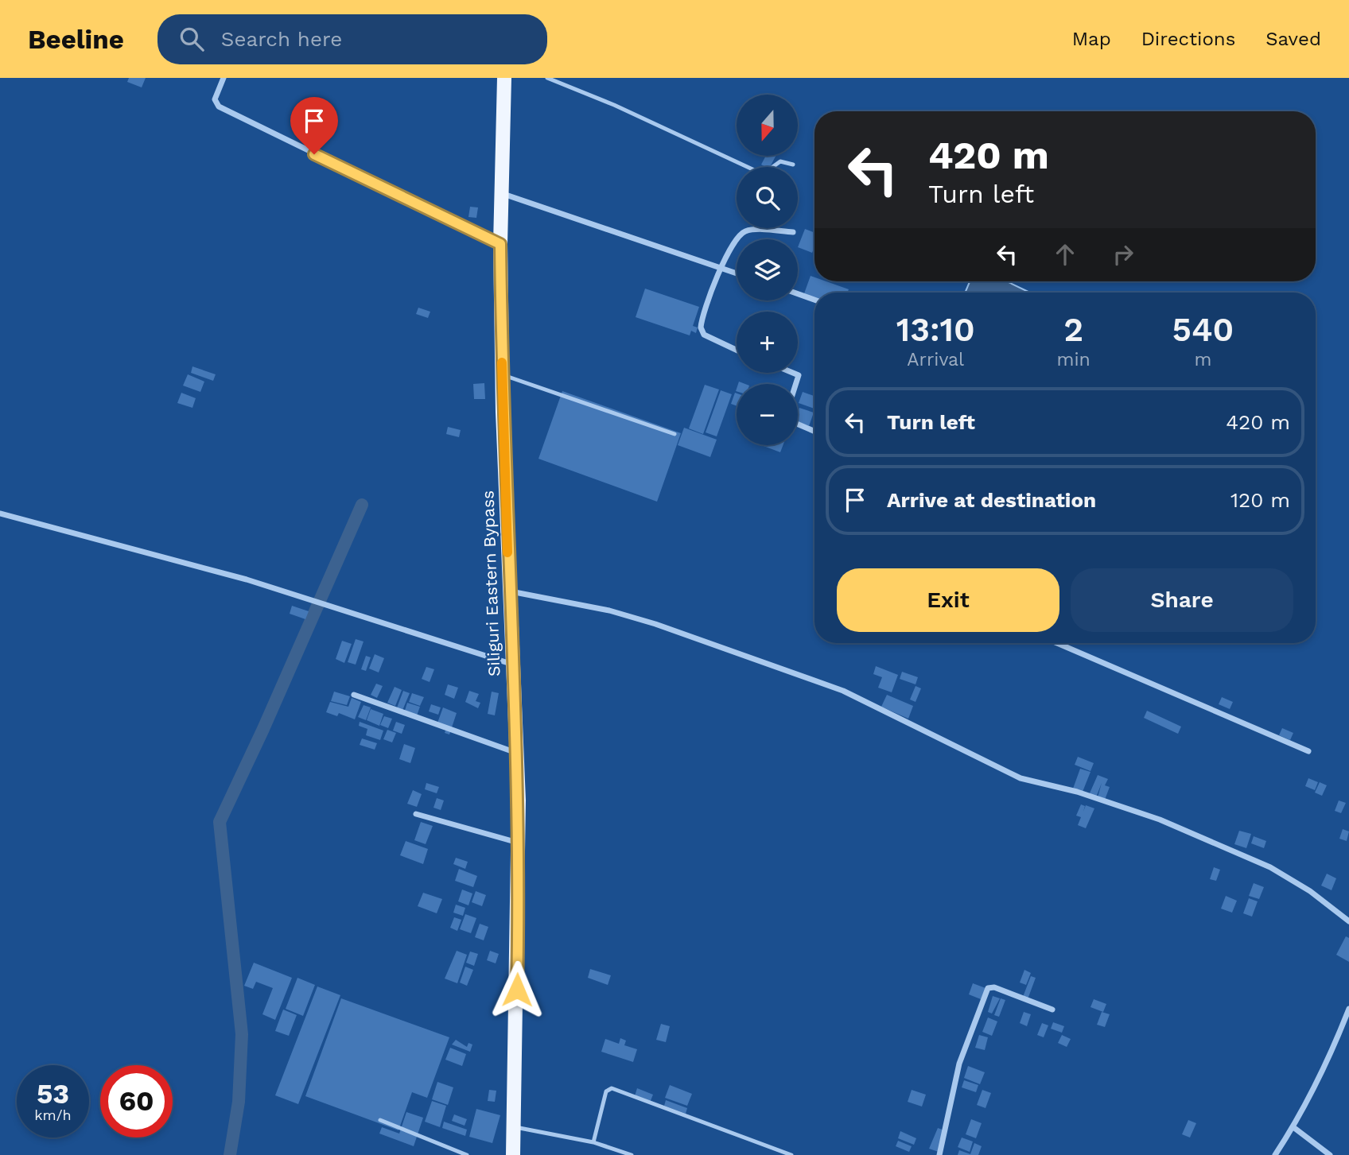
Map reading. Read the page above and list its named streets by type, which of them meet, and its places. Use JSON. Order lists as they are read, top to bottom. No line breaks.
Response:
{"streets":{"main road":["Siliguri Eastern Bypass"]},"north":"bottom","page":{"header":"Beeline","search":"Search here","nav":["Map","Directions","Saved"],"map_buttons":["+","−"],"turn":["420 m","Turn left"],"eta":["13:10","Arrival","2","min","540","m"],"list":[{"name":"Turn left","value":"420 m"},{"name":"Arrive at destination","value":"120 m"}],"buttons":["Exit","Share"],"speed":"53 km/h","limit":"60"}}
